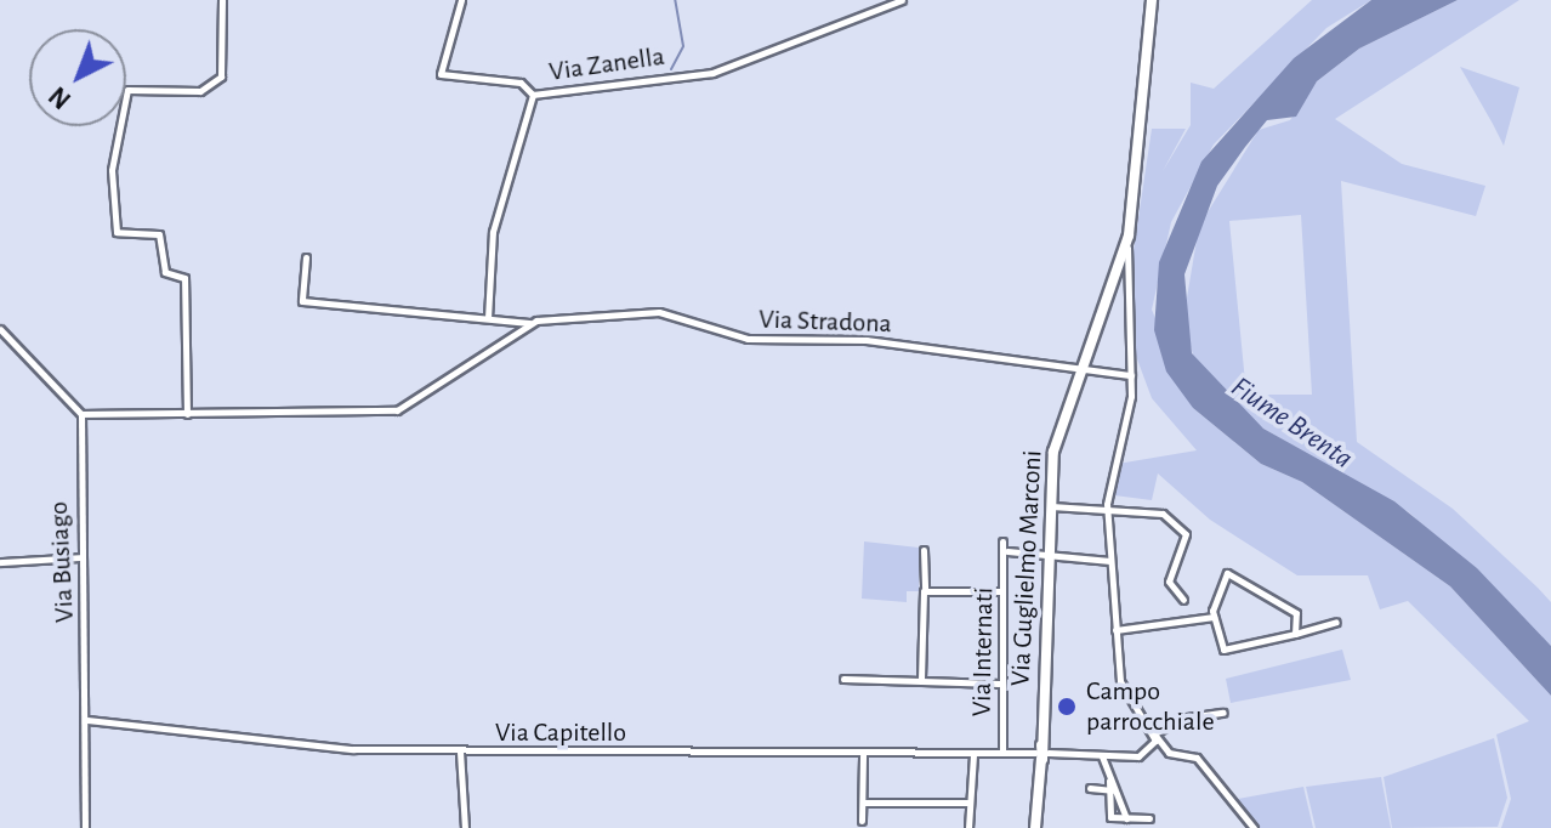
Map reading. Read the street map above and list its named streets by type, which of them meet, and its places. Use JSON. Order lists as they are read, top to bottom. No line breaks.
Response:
{"streets":{"main road":["Via Guglielmo Marconi"],"street":["Via Zanella","Via Stradona","Via Busiago","Via Internati","Via Capitello"]},"crossings":[["Via Stradona","Via Busiago"],["Via Stradona","Via Guglielmo Marconi"],["Via Busiago","Via Capitello"],["Via Guglielmo Marconi","Via Internati"],["Via Guglielmo Marconi","Via Capitello"],["Via Internati","Via Capitello"]],"water":["Fiume Brenta"],"places":["Campo parrocchiale"],"north":"bottom left"}
